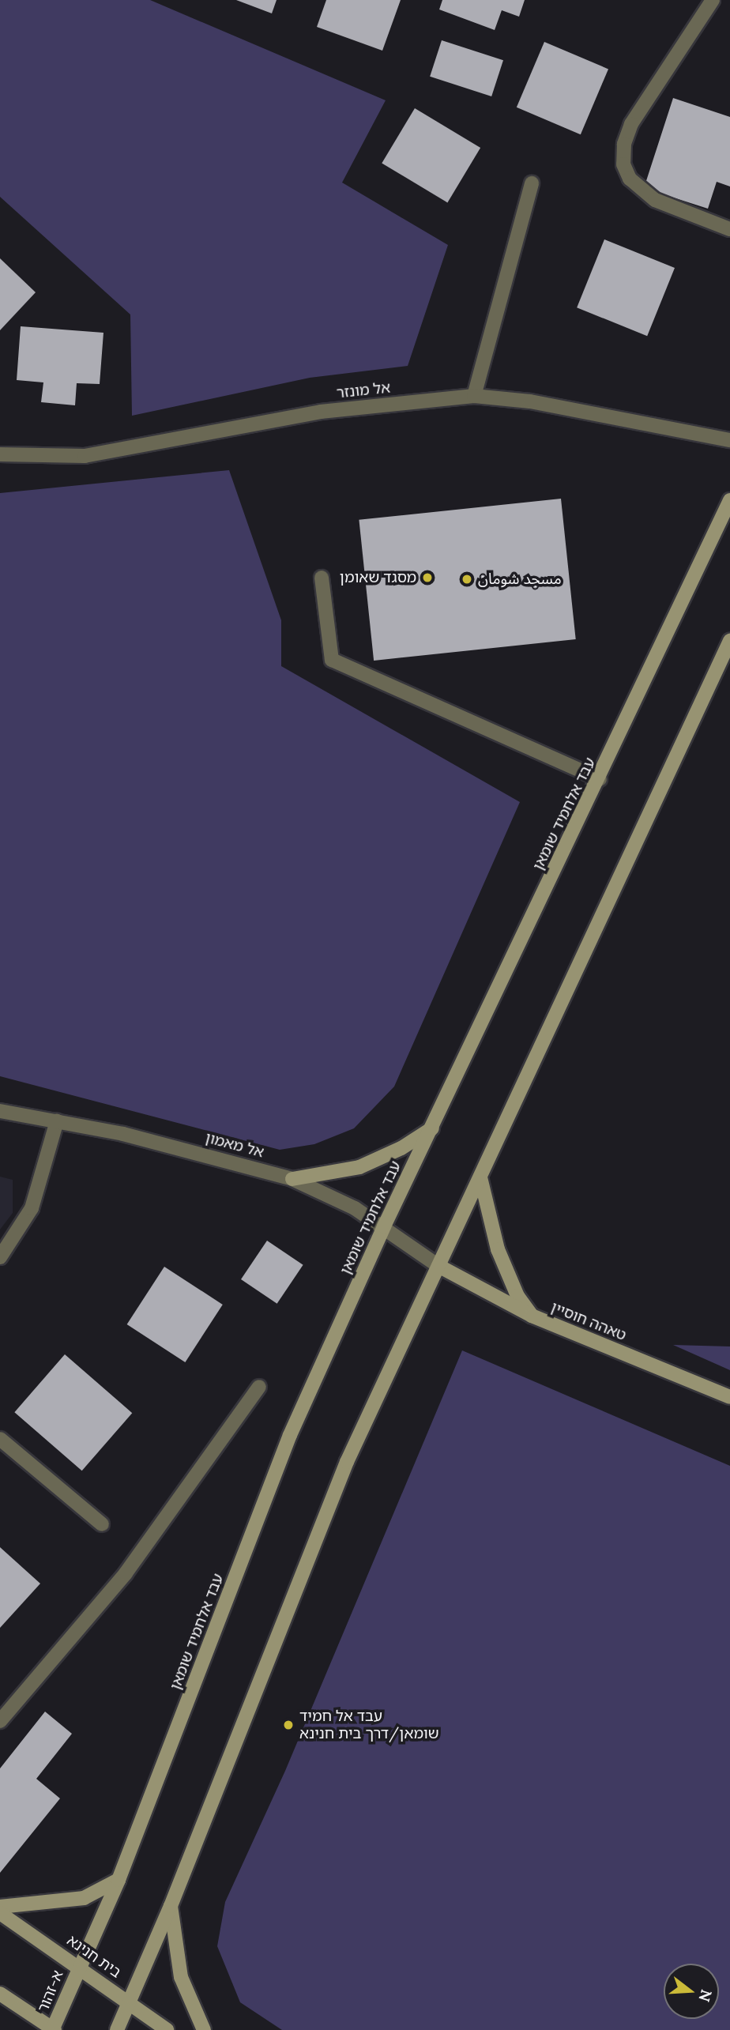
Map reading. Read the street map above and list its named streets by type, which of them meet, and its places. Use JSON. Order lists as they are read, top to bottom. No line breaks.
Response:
{"streets":{"main road":["עבד אלחמיד שומאן","טאהה חוסיין","בית חנינא","א-זהור"],"street":["אל מונזר","אל מאמון"]},"crossings":[["עבד אלחמיד שומאן","אל מאמון"],["עבד אלחמיד שומאן","בית חנינא"],["עבד אלחמיד שומאן","א-זהור"],["אל מאמון","טאהה חוסיין"],["בית חנינא","א-זהור"]],"places":["מסגד שאומן","مسجد شومان","עבד אל חמיד שומאן/דרך בית חנינא"],"north":"right"}
